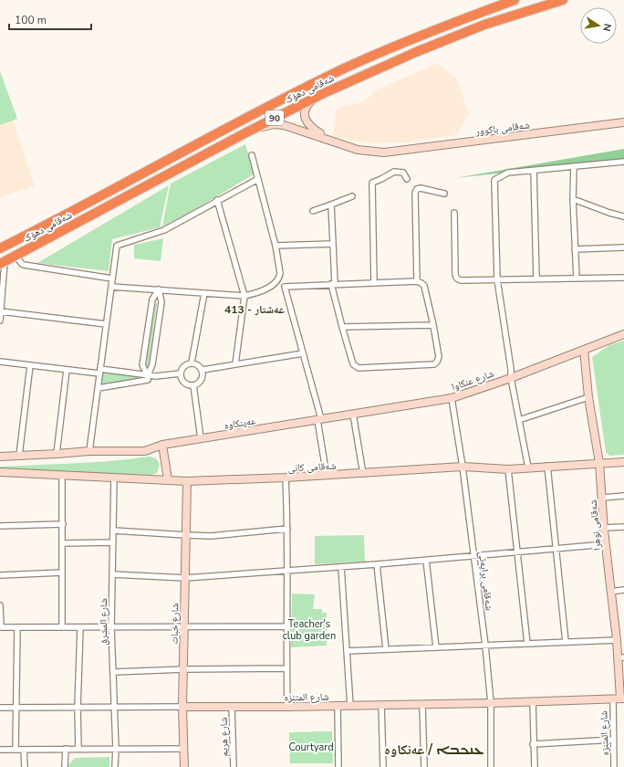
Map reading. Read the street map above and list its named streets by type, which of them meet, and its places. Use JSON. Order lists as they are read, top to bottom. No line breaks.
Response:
{"streets":{"highway":["شەقامی دهۆک","90"],"street":["شەقامی باکوور","شارع عنكاوا","عەینکاوە","شەقامی کانی","شەقامی نوهرا","شەقامی برایەتی","شارع المشرق","شارع خبات","شارع المتنزه","شارع هريم"]},"crossings":[["شارع عنكاوا","عەینکاوە"],["شارع عنكاوا","شەقامی نوهرا"],["شارع عنكاوا","شەقامی برایەتی"],["شەقامی کانی","شەقامی نوهرا"],["شەقامی کانی","شەقامی برایەتی"],["شەقامی کانی","شارع المشرق"],["شەقامی کانی","شارع خبات"],["شەقامی نوهرا","شارع المتنزه"],["شەقامی برایەتی","شارع المتنزه"],["شارع المشرق","شارع المتنزه"],["شارع خبات","شارع المتنزه"],["شارع المتنزه","شارع هريم"]],"districts":["عه‌شتار - 413","ܥܢܟܒܐ / عەنکاوە"],"parks":["Teacher's club garden","Courtyard"],"scale_bar":"100 m","north":"right"}
